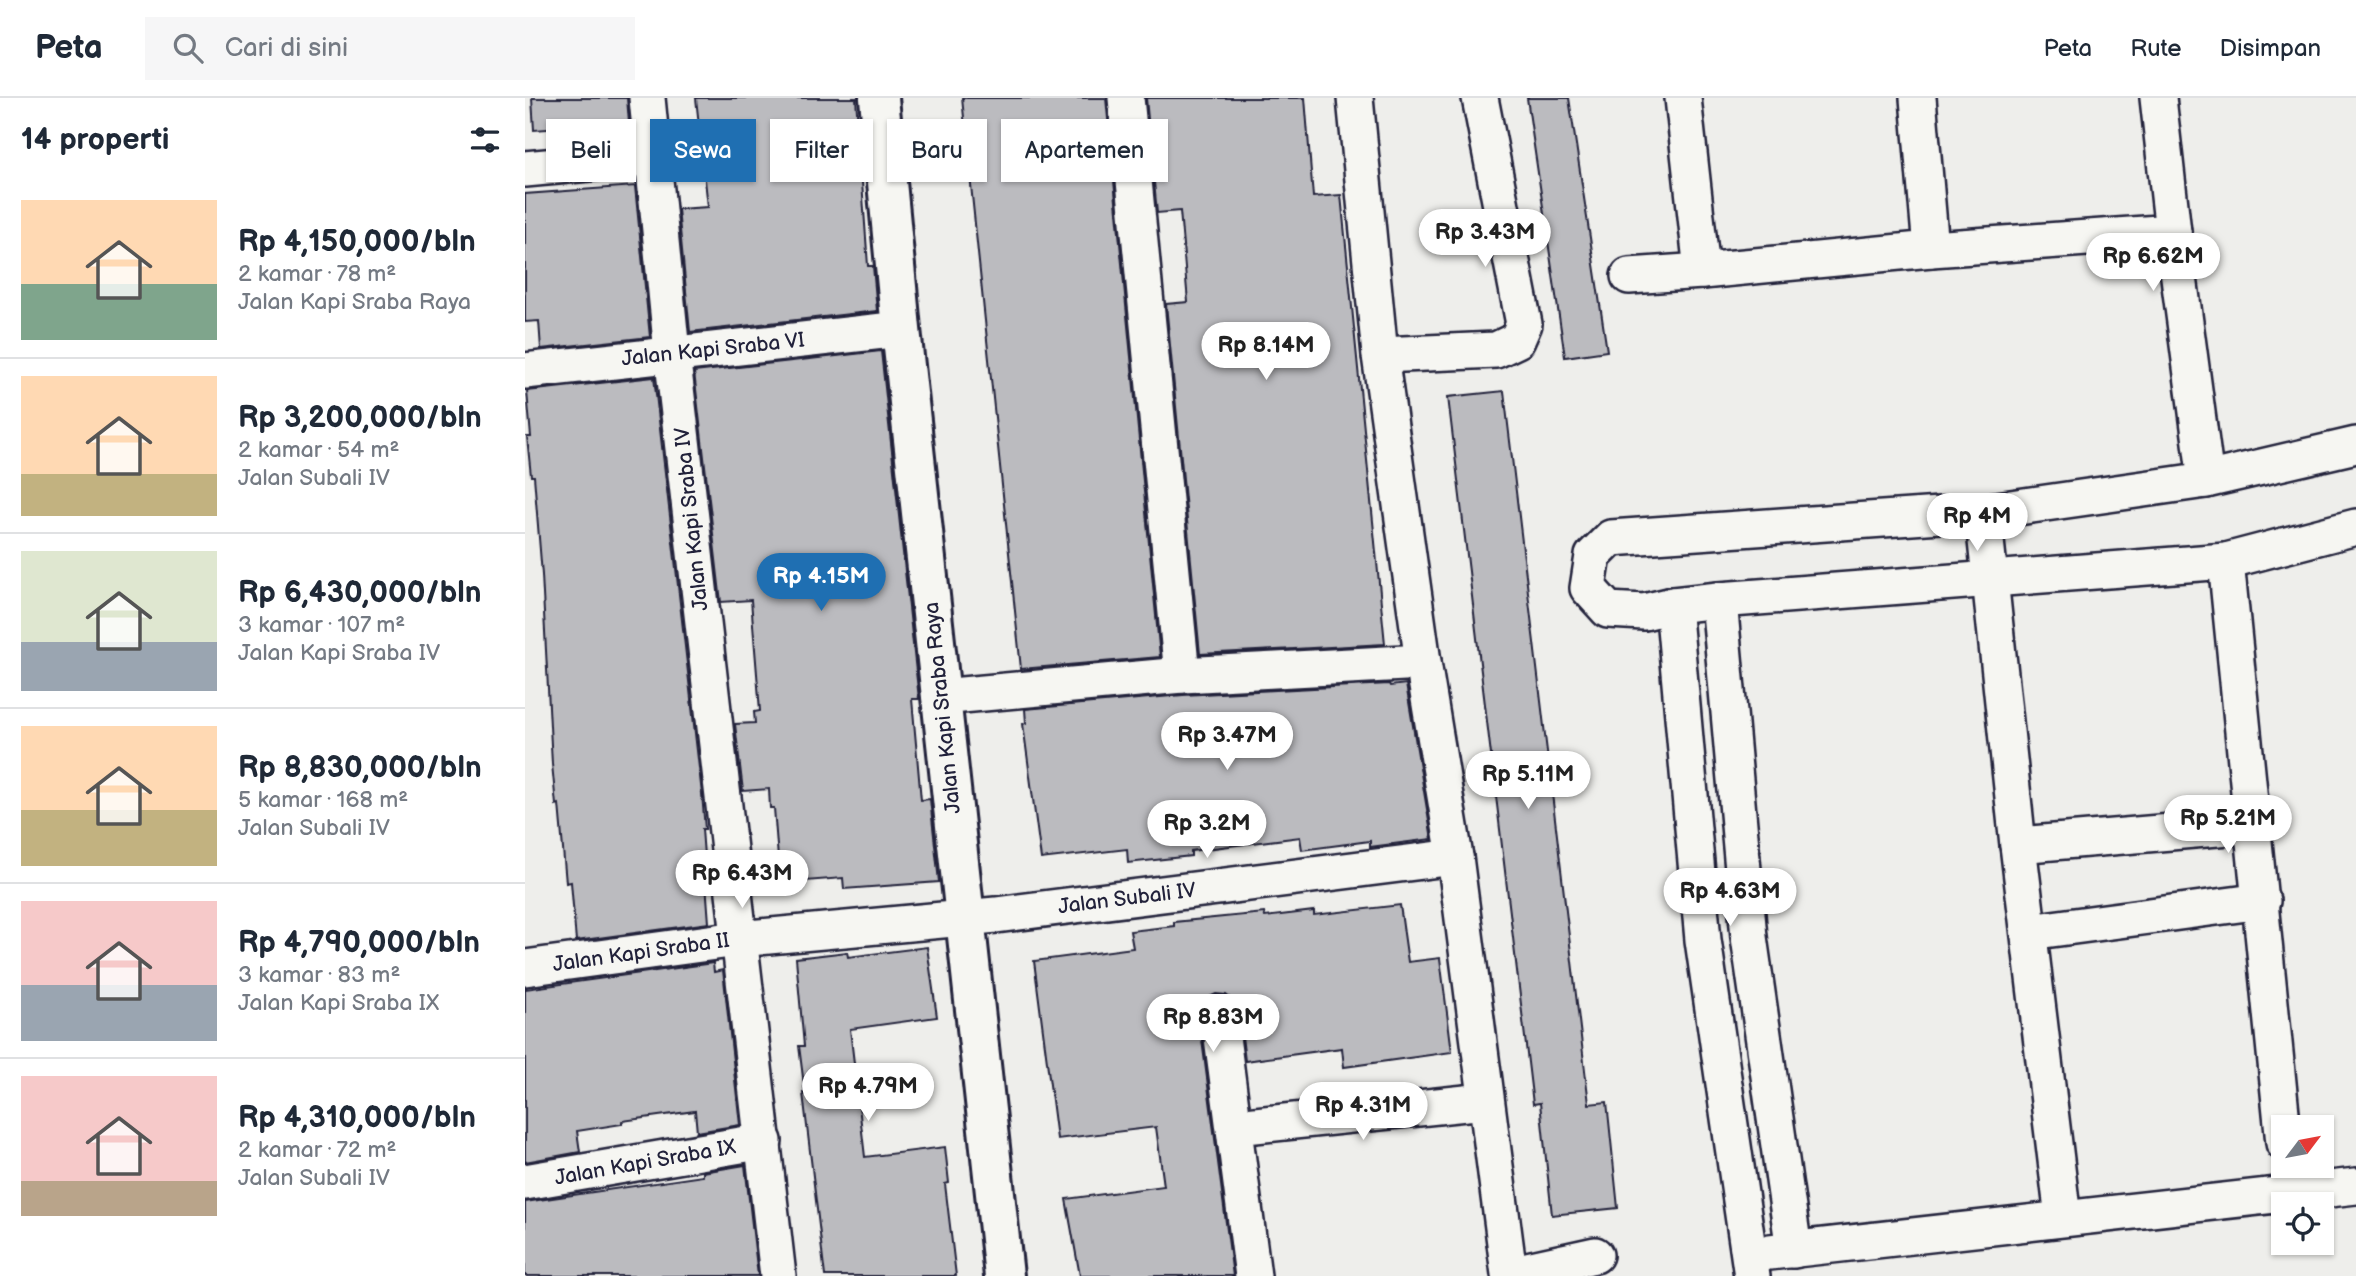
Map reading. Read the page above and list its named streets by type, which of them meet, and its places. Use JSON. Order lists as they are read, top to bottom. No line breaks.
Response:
{"streets":{"street":["Jalan Kapi Sraba VI","Jalan Kapi Sraba IV","Jalan Kapi Sraba Raya","Jalan Subali IV","Jalan Kapi Sraba II","Jalan Kapi Sraba IX"]},"crossings":[["Jalan Kapi Sraba VI","Jalan Kapi Sraba IV"],["Jalan Kapi Sraba VI","Jalan Kapi Sraba Raya"],["Jalan Kapi Sraba IV","Jalan Kapi Sraba II"],["Jalan Kapi Sraba IV","Jalan Kapi Sraba IX"],["Jalan Kapi Sraba Raya","Jalan Subali IV"],["Jalan Kapi Sraba Raya","Jalan Kapi Sraba II"],["Jalan Subali IV","Jalan Kapi Sraba II"],["Jalan Kapi Sraba II","Jalan Kapi Sraba IX"]],"north":"top right","page":{"header":"Peta","search":"Cari di sini","nav":["Peta","Rute","Disimpan"],"heading":"14 properti","chip":["Beli","Sewa","Filter","Baru","Apartemen"],"list":[{"name":"Rp 4,150,000/bln","note":"2 kamar · 78 m² · Jalan Kapi Sraba Raya"},{"name":"Rp 3,200,000/bln","note":"2 kamar · 54 m² · Jalan Subali IV"},{"name":"Rp 6,430,000/bln","note":"3 kamar · 107 m² · Jalan Kapi Sraba IV"},{"name":"Rp 8,830,000/bln","note":"5 kamar · 168 m² · Jalan Subali IV"},{"name":"Rp 4,790,000/bln","note":"3 kamar · 83 m² · Jalan Kapi Sraba IX"},{"name":"Rp 4,310,000/bln","note":"2 kamar · 72 m² · Jalan Subali IV"}],"price":["Rp 3.43M","Rp 6.62M","Rp 8.14M","Rp 4M","Rp 4.15M","Rp 3.47M","Rp 5.11M","Rp 5.21M","Rp 3.2M","Rp 6.43M","Rp 4.63M","Rp 8.83M","Rp 4.79M","Rp 4.31M"]}}
